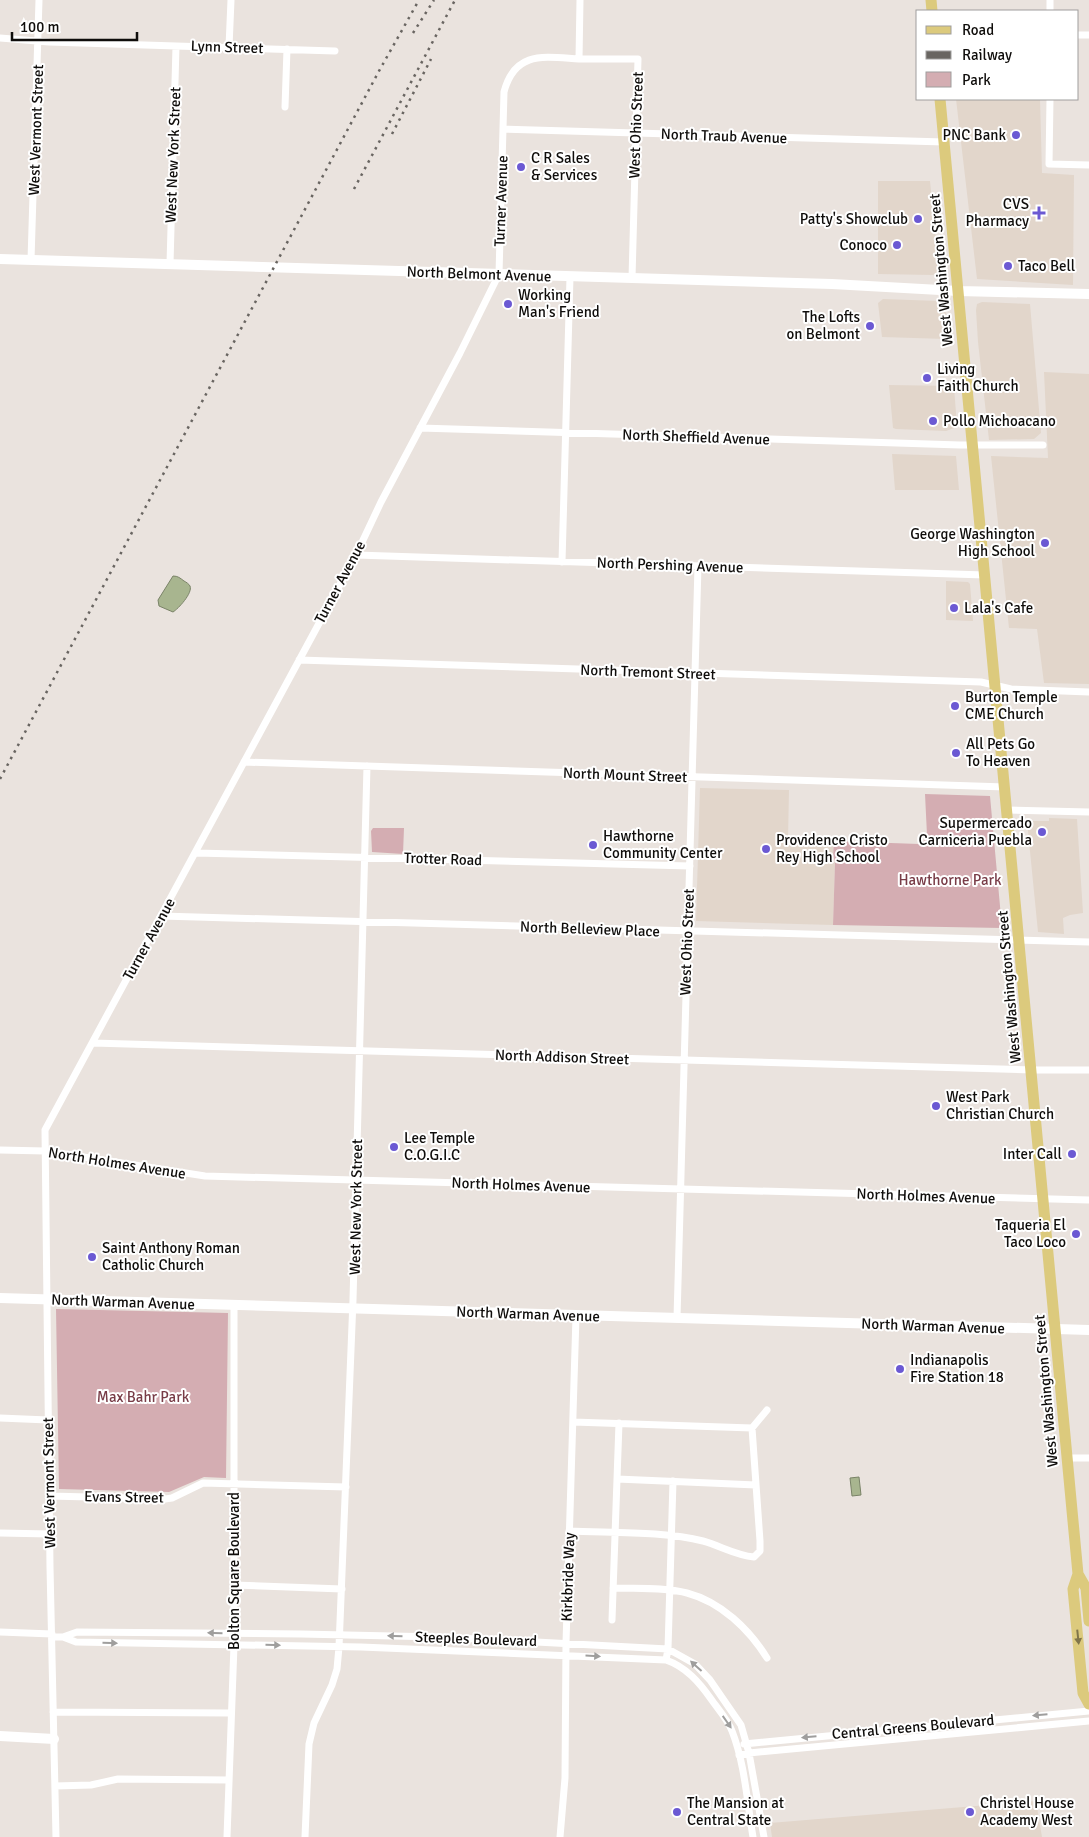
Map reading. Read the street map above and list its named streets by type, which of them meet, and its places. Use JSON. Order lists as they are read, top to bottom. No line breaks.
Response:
{"streets":{"main road":["West Washington Street","North Belmont Avenue","North Warman Avenue"],"street":["Lynn Street","West Ohio Street","West Vermont Street","North Traub Avenue","West New York Street","Turner Avenue","North Sheffield Avenue","North Pershing Avenue","North Tremont Street","North Mount Street","Trotter Road","North Belleview Place","North Addison Street","North Holmes Avenue","Evans Street","Bolton Square Boulevard","Kirkbride Way","Steeples Boulevard","Central Greens Boulevard"]},"crossings":[["Lynn Street","West Vermont Street"],["Lynn Street","West New York Street"],["West Ohio Street","North Traub Avenue"],["West Ohio Street","Turner Avenue"],["West Ohio Street","North Belmont Avenue"],["West Ohio Street","North Pershing Avenue"],["West Ohio Street","North Tremont Street"],["West Ohio Street","North Mount Street"],["West Ohio Street","Trotter Road"],["West Ohio Street","North Belleview Place"],["West Ohio Street","North Addison Street"],["West Ohio Street","North Holmes Avenue"],["West Ohio Street","North Warman Avenue"],["West Vermont Street","Turner Avenue"],["West Vermont Street","North Belmont Avenue"],["West Vermont Street","North Holmes Avenue"],["West Vermont Street","North Warman Avenue"],["West Vermont Street","Evans Street"],["West Vermont Street","Steeples Boulevard"],["North Traub Avenue","Turner Avenue"],["North Traub Avenue","West Washington Street"],["West New York Street","North Belmont Avenue"],["West New York Street","North Mount Street"],["West New York Street","Trotter Road"],["West New York Street","North Belleview Place"],["West New York Street","North Addison Street"],["West New York Street","North Holmes Avenue"],["West New York Street","North Warman Avenue"],["West New York Street","Evans Street"],["West New York Street","Steeples Boulevard"],["Turner Avenue","North Belmont Avenue"],["Turner Avenue","North Sheffield Avenue"],["Turner Avenue","North Pershing Avenue"],["Turner Avenue","North Tremont Street"],["Turner Avenue","North Mount Street"],["Turner Avenue","Trotter Road"],["Turner Avenue","North Belleview Place"],["Turner Avenue","North Addison Street"],["West Washington Street","North Belmont Avenue"],["West Washington Street","North Sheffield Avenue"],["West Washington Street","North Pershing Avenue"],["West Washington Street","North Tremont Street"],["West Washington Street","North Mount Street"],["West Washington Street","North Belleview Place"],["West Washington Street","North Addison Street"],["West Washington Street","North Holmes Avenue"],["West Washington Street","North Warman Avenue"],["North Warman Avenue","Bolton Square Boulevard"],["North Warman Avenue","Kirkbride Way"],["Evans Street","Bolton Square Boulevard"],["Bolton Square Boulevard","Steeples Boulevard"],["Kirkbride Way","Steeples Boulevard"],["Steeples Boulevard","Central Greens Boulevard"]],"parks":["Hawthorne Park","Max Bahr Park"],"places":{"other":["PNC Bank","C R Sales & Services","Patty's Showclub","Conoco","Taco Bell","Working Man's Friend","The Lofts on Belmont","Living Faith Church","Pollo Michoacano","George Washington High School","Lala's Cafe","Burton Temple CME Church","All Pets Go To Heaven","Supermercado Carniceria Puebla","Hawthorne Community Center","Providence Cristo Rey High School","West Park Christian Church","Lee Temple C.O.G.I.C","Inter Call","Taqueria El Taco Loco","Saint Anthony Roman Catholic Church","Indianapolis Fire Station 18","The Mansion at Central State","Christel House Academy West"],"health":["CVS Pharmacy"]},"legend":["Road","Railway","Park"],"scale_bar":"100 m"}
